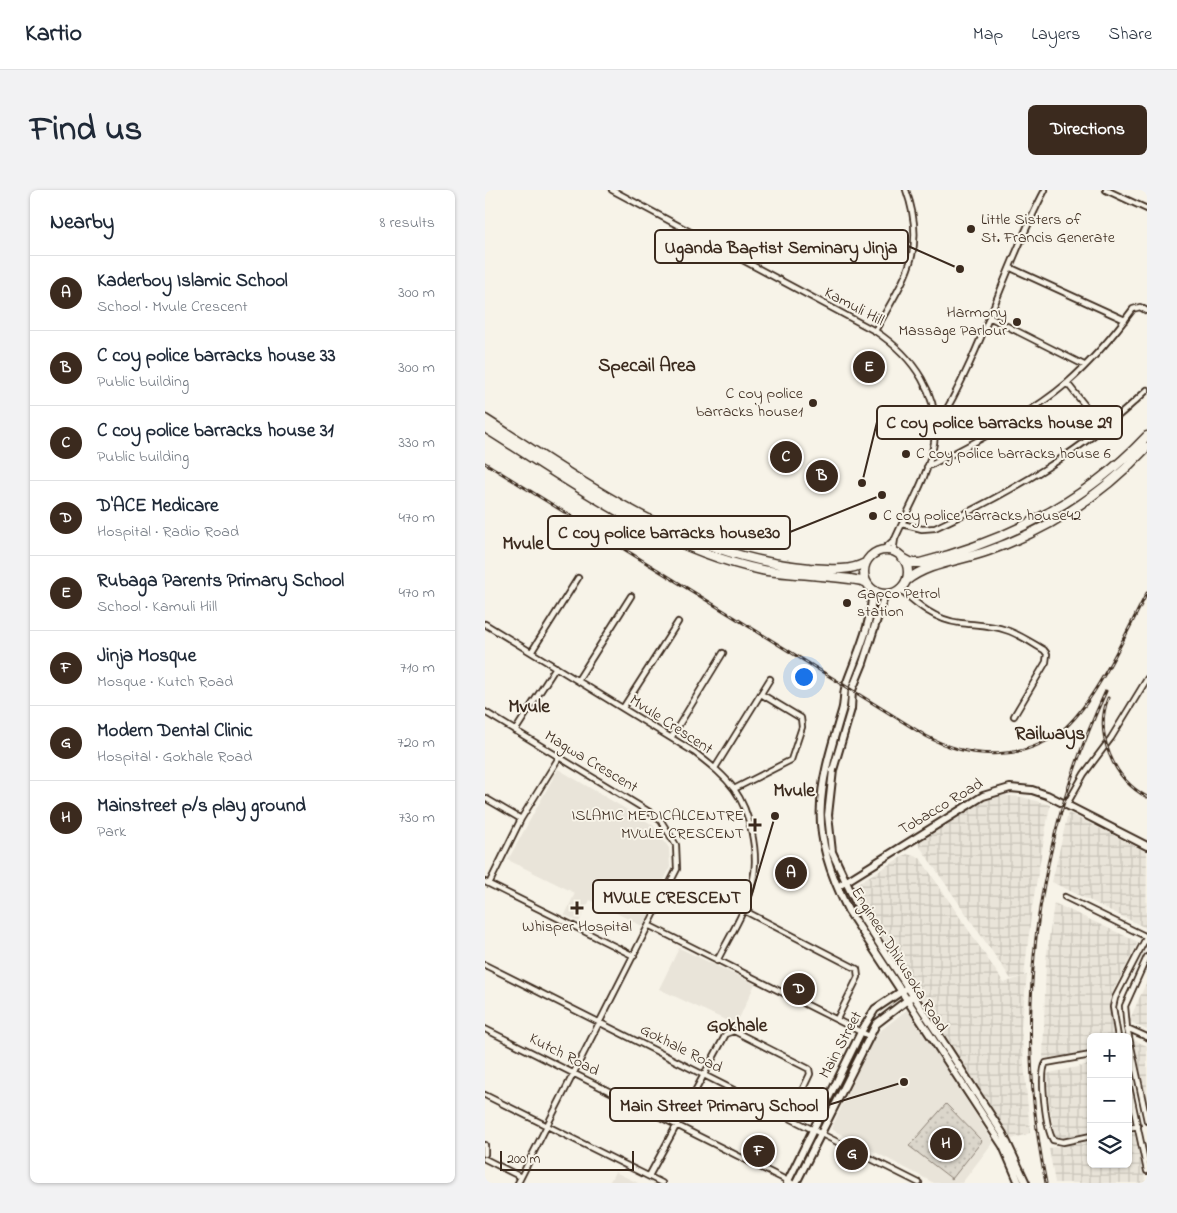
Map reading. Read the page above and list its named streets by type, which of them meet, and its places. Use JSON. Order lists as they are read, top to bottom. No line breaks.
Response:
{"streets":{"street":["Kamuli Hill","Mvule Crescent","Magwa Crescent","Tobacco Road","Engineer Dhikusoka Road","Main Street","Gokhale Road","Kutch Road"]},"crossings":[["Kamuli Hill","Engineer Dhikusoka Road"],["Magwa Crescent","Gokhale Road"],["Magwa Crescent","Kutch Road"],["Tobacco Road","Engineer Dhikusoka Road"],["Engineer Dhikusoka Road","Main Street"],["Main Street","Gokhale Road"],["Main Street","Kutch Road"]],"districts":["Specail Area","Mvule","Mvule","Railways","Mvule","Gokhale"],"places":{"other":["Little Sisters of St. Francis Generate","Uganda Baptist Seminary Jinja","Harmony Massage Parlour","C coy police barracks house1","C coy police barracks house 6","C coy police barracks house 29","C coy police barracks house30","C coy police barracks house42","Gapco Petrol station","MVULE CRESCENT","Main Street Primary School"],"health":["ISLAMIC MEDICALCENTRE MVULE CRESCENT","Whisper Hospital"]},"scale_bar":"200 m","page":{"header":"Kartio","nav":["Map","Layers","Share"],"title":"Find us","buttons":"Directions","heading":["Nearby","8 results"],"list":[{"mark":"A","name":"Kaderboy Islamic School","note":"School · Mvule Crescent","value":"300 m"},{"mark":"B","name":"C coy police barracks house 33","note":"Public building","value":"300 m"},{"mark":"C","name":"C coy police barracks house 31","note":"Public building","value":"330 m"},{"mark":"D","name":"D'ACE Medicare","note":"Hospital · Radio Road","value":"470 m"},{"mark":"E","name":"Rubaga Parents Primary School","note":"School · Kamuli Hill","value":"470 m"},{"mark":"F","name":"Jinja Mosque","note":"Mosque · Kutch Road","value":"710 m"},{"mark":"G","name":"Modern Dental Clinic","note":"Hospital · Gokhale Road","value":"720 m"},{"mark":"H","name":"Mainstreet p/s play ground","note":"Park","value":"730 m"}],"pins":["E","C","B","A","D","H","F","G"],"map_buttons":["+","−"],"scale":"200 m"}}
